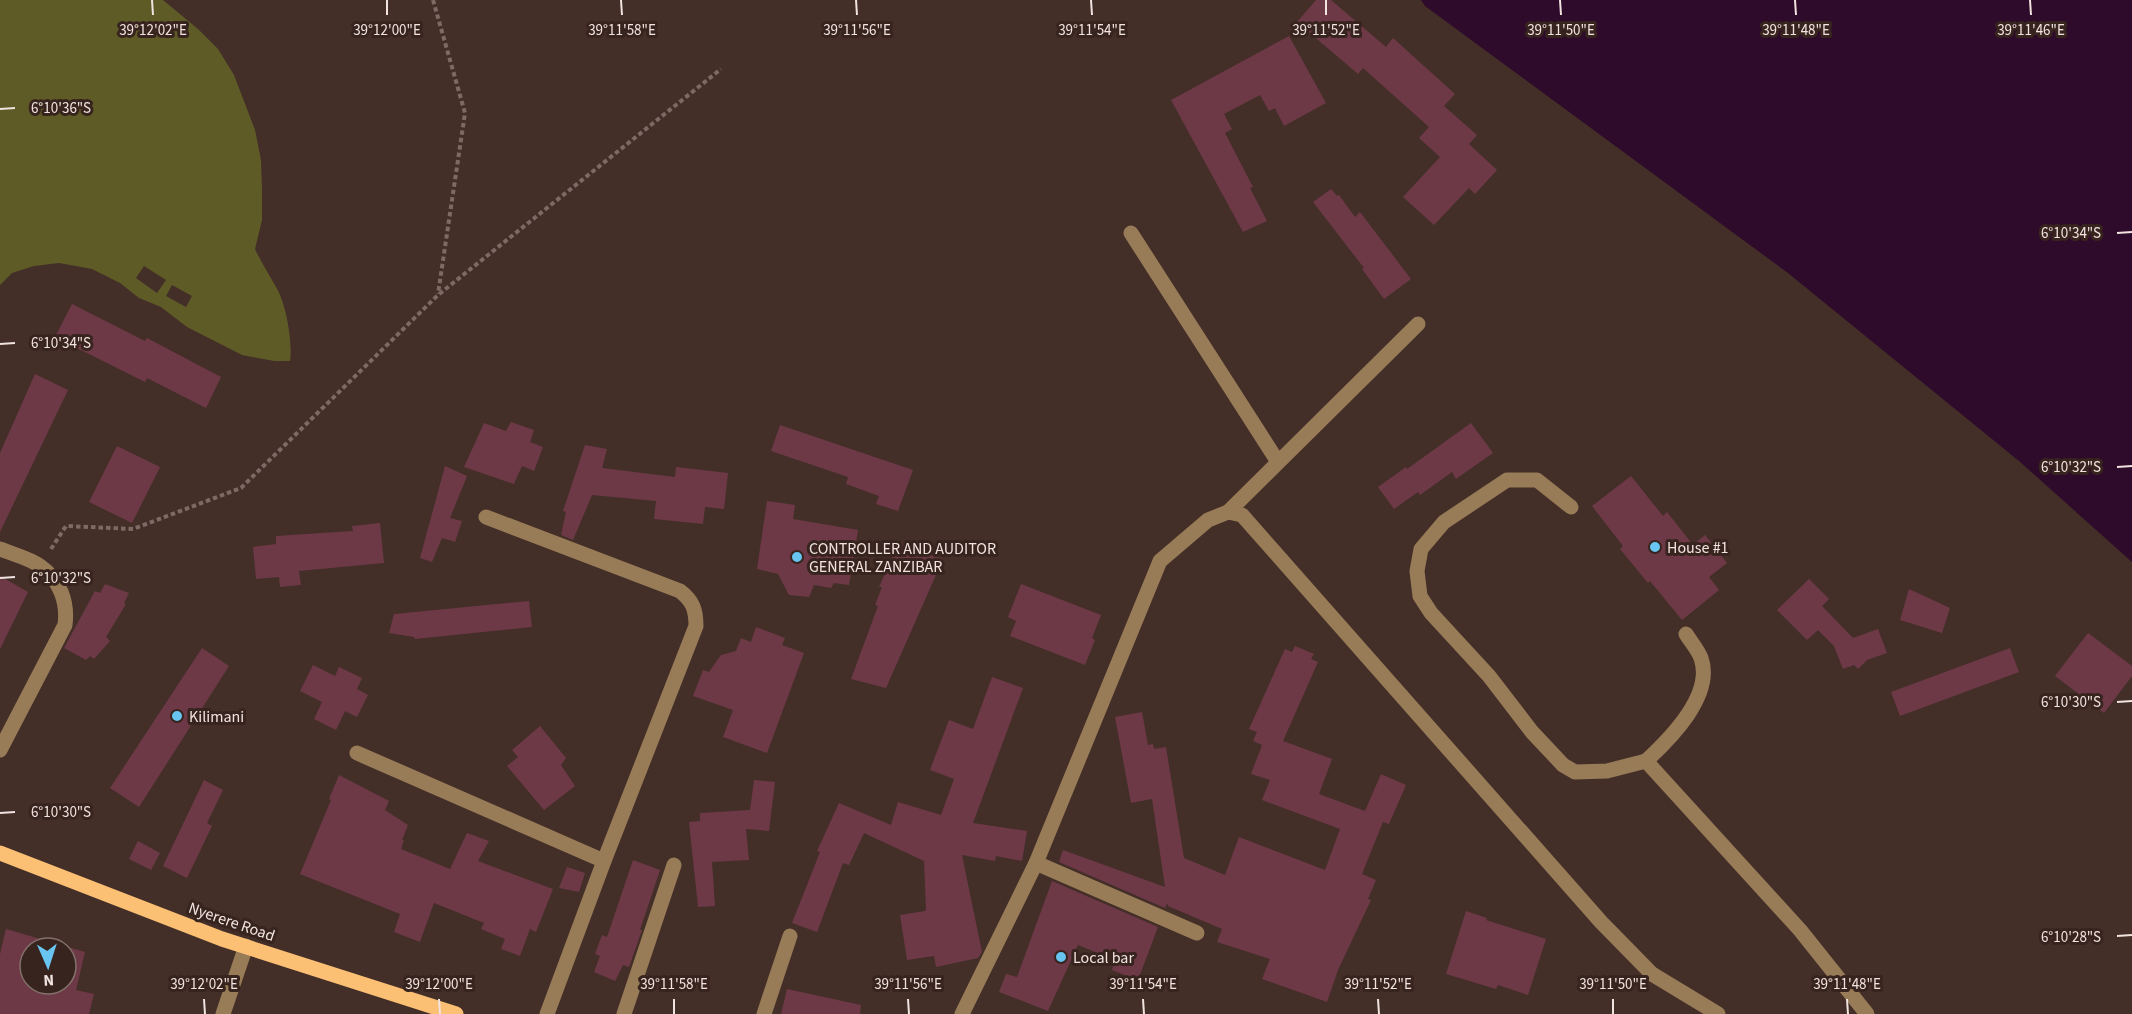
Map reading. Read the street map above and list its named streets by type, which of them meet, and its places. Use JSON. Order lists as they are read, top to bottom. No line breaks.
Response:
{"streets":{"main road":["Nyerere Road"]},"places":["House #1","CONTROLLER AND AUDITOR GENERAL ZANZIBAR","Kilimani","Local bar"],"north":"bottom","coordinates":["39°12'02\"E","39°12'00\"E","39°11'58\"E","39°11'56\"E","39°11'54\"E","39°11'52\"E","39°11'50\"E","39°11'48\"E","39°11'46\"E","6°10'36\"S","6°10'34\"S","6°10'32\"S","6°10'30\"S","6°10'28\"S"]}
